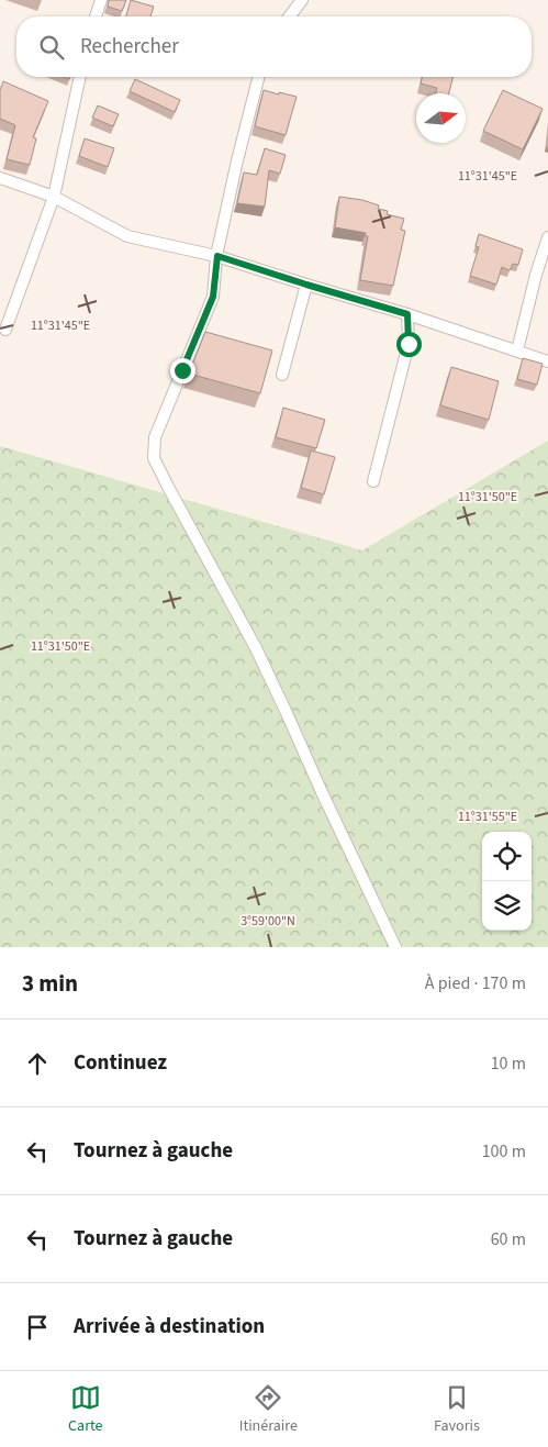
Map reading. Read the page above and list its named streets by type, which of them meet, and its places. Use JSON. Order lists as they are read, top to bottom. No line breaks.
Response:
{"north":"right","page":{"search":"Rechercher","heading":["3 min","À pied · 170 m"],"list":[["Continuez","10 m"],["Tournez à gauche","100 m"],["Tournez à gauche","60 m"],"Arrivée à destination"],"nav":["Carte","Itinéraire","Favoris"]},"coordinates":["11°31'45\"E","11°31'50\"E","11°31'55\"E","3°59'00\"N"]}
